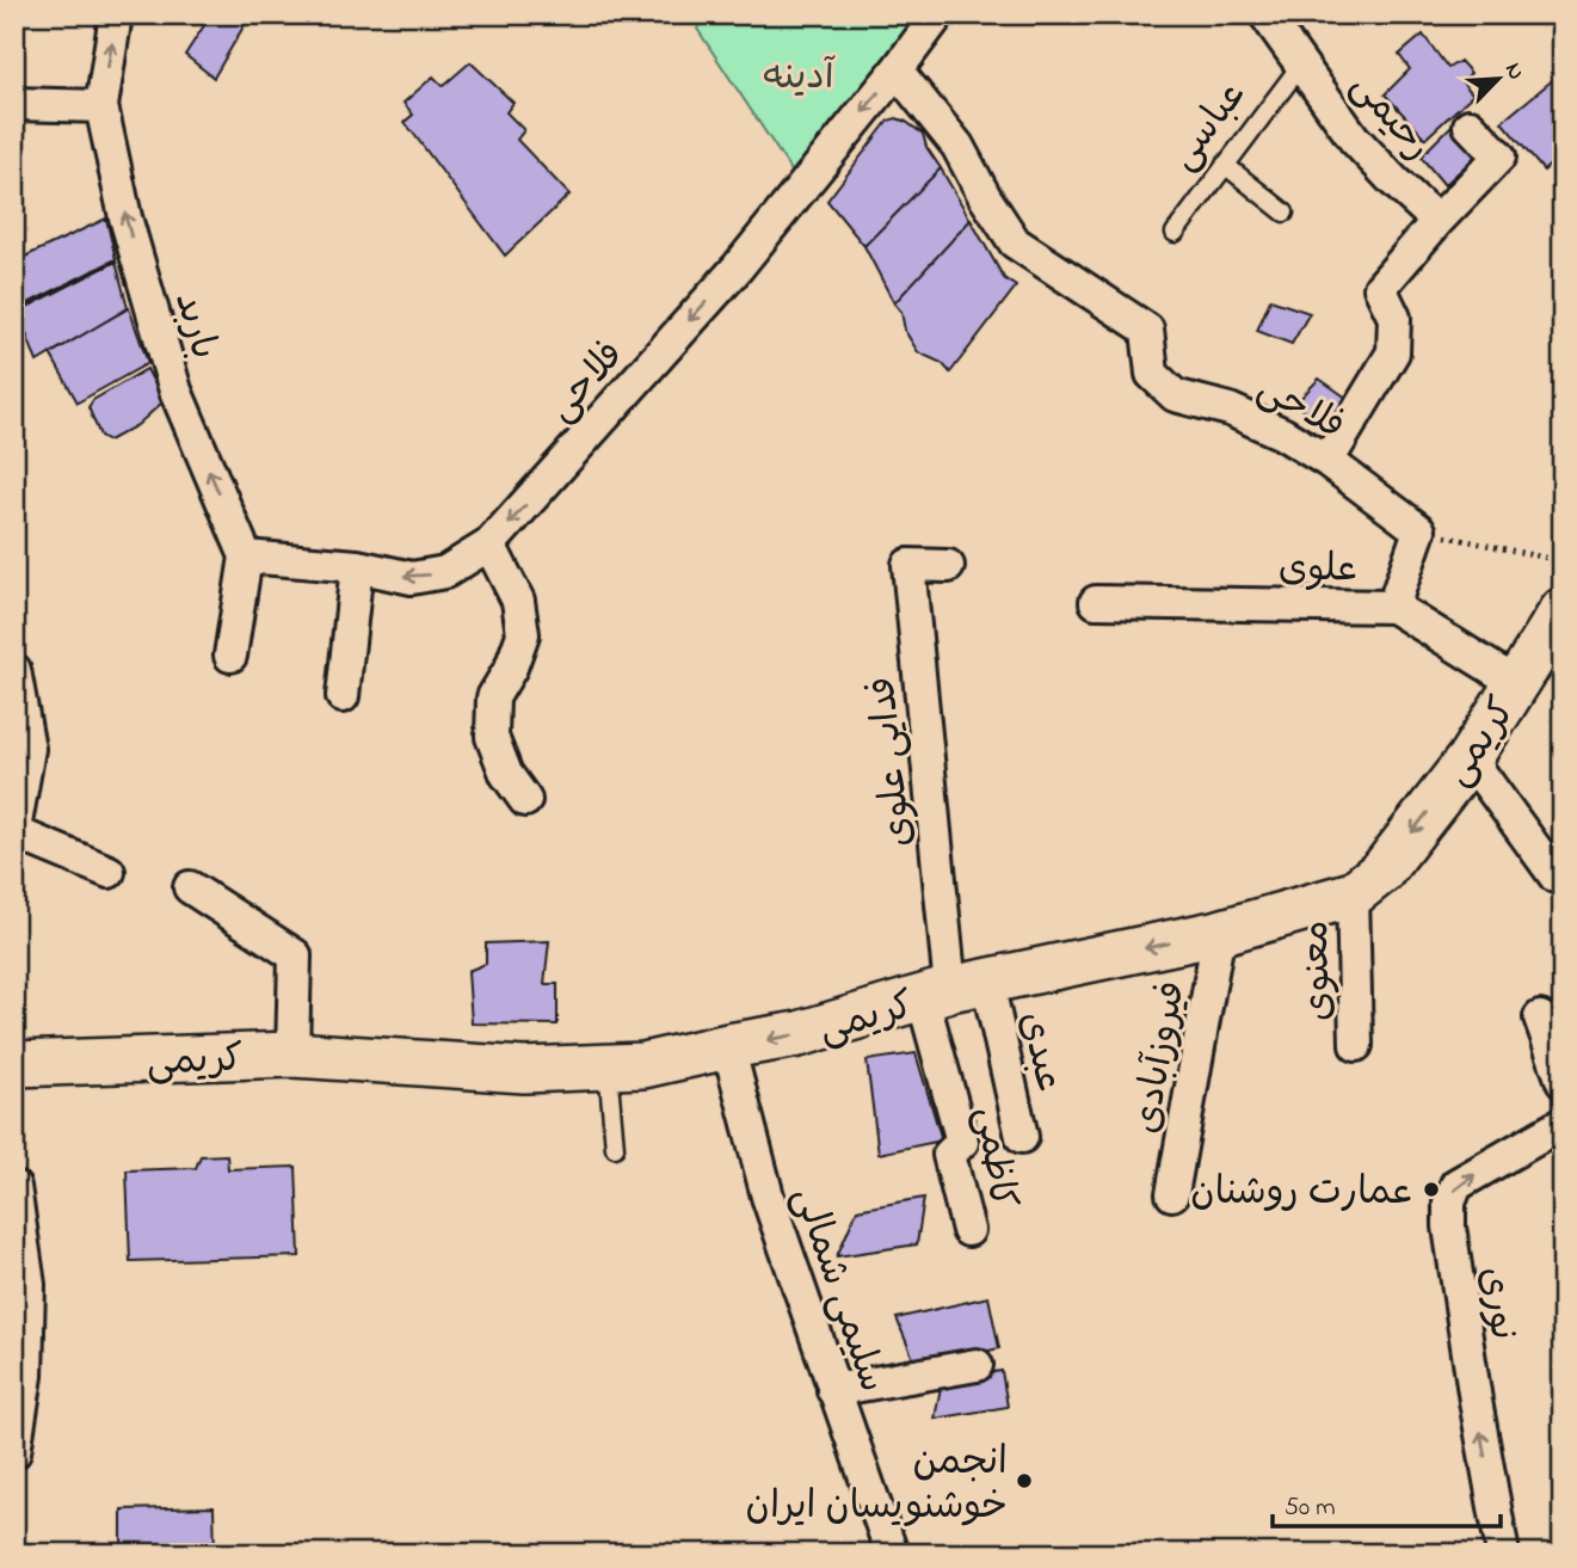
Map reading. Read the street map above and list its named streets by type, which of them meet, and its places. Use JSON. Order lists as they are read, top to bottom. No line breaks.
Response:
{"streets":{"main road":["کریمی"],"street":["رحیمی","باربد","فلاحی","علوی","فدایی علوی","معنوی","عبدی","فیروزآبادی","کاظمی","سلیمی شمالی","نوری"],"lane":["عباسی"]},"crossings":[["رحیمی","عباسی"],["رحیمی","فلاحی"],["باربد","فلاحی"],["علوی","کریمی"],["کریمی","فدایی علوی"],["کریمی","معنوی"],["کریمی","عبدی"],["کریمی","فیروزآبادی"],["کریمی","کاظمی"],["کریمی","سلیمی شمالی"],["فدایی علوی","عبدی"],["فدایی علوی","کاظمی"],["عبدی","کاظمی"]],"one_way":["باربد","فلاحی","کریمی","نوری"],"parks":["آدینه"],"places":["عمارت روشنان","انجمن خوشنویسان ایران"],"scale_bar":"50 m","north":"top right"}
